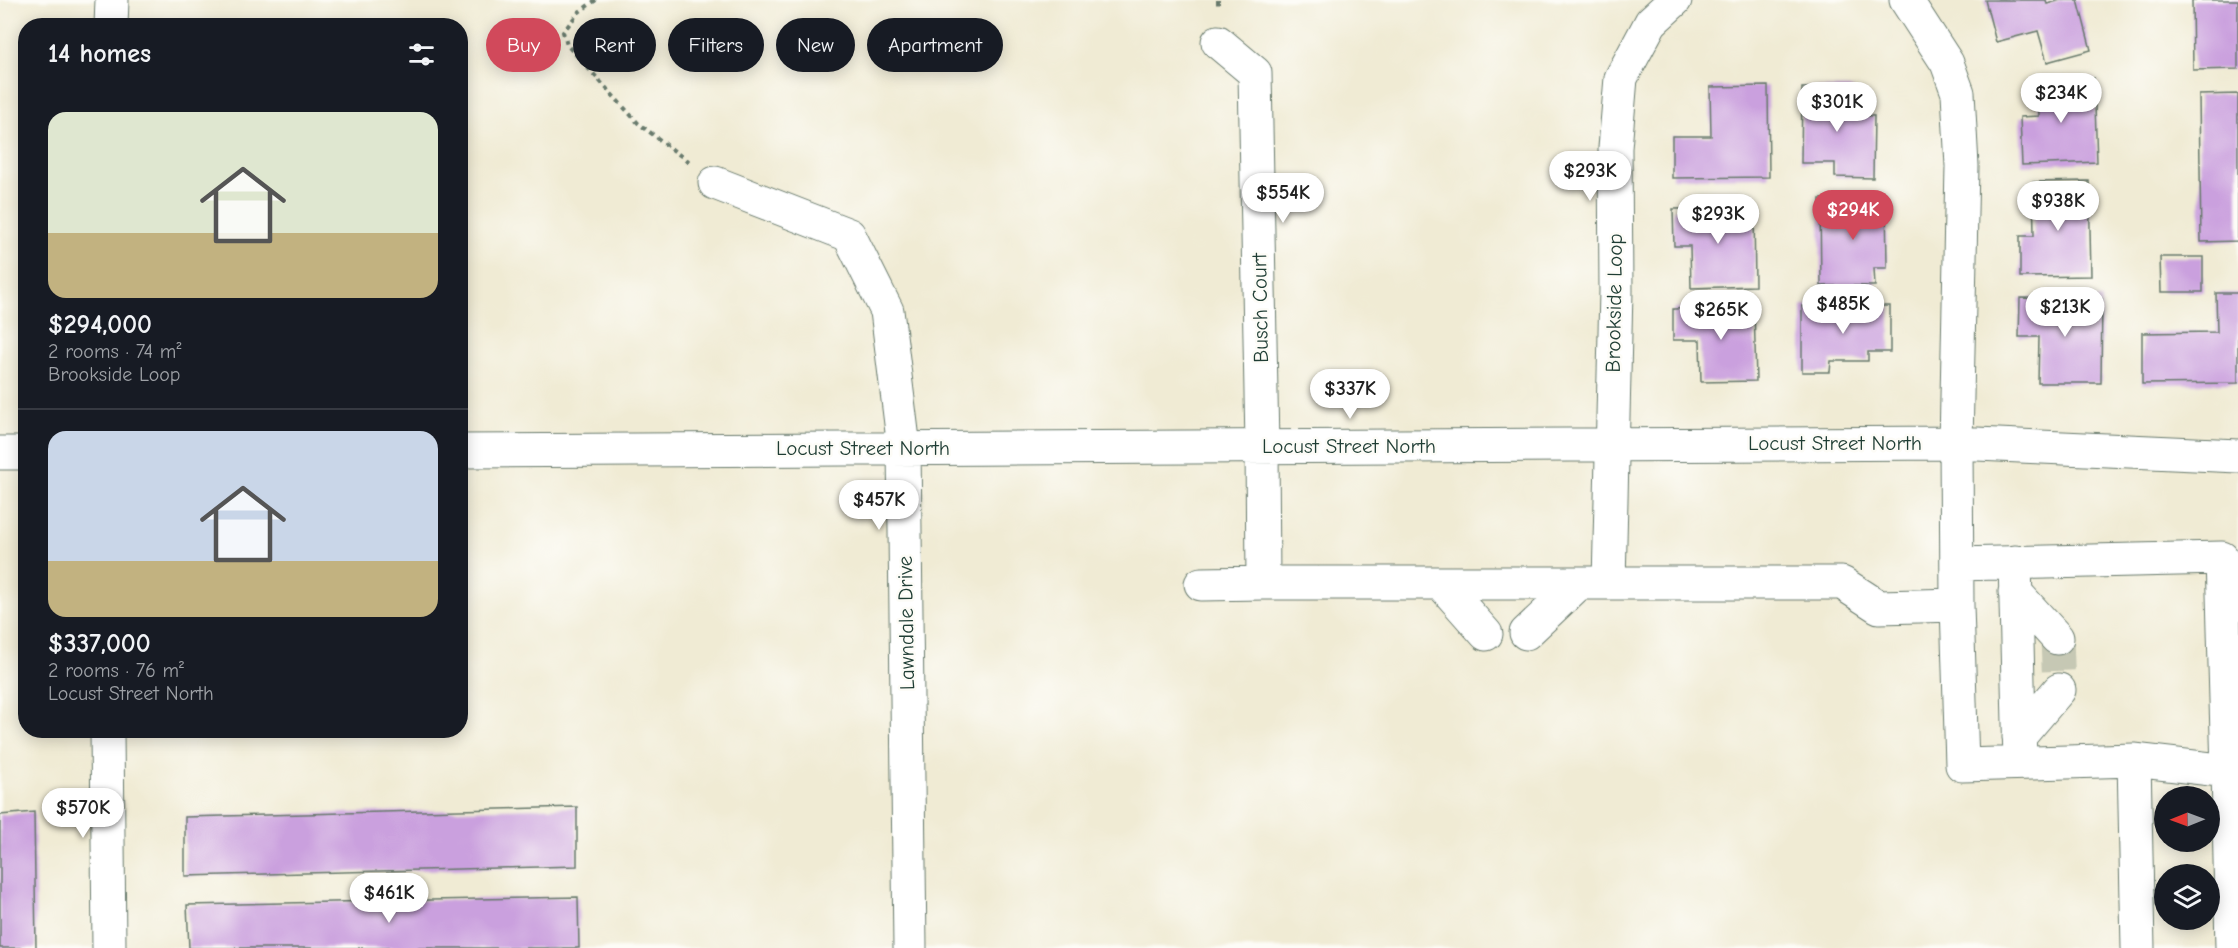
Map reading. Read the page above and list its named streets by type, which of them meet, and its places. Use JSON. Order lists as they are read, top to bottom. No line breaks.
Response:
{"streets":{"street":["Brookside Loop","Busch Court","Locust Street North","Lawndale Drive"]},"crossings":[["Brookside Loop","Locust Street North"],["Busch Court","Locust Street North"],["Locust Street North","Lawndale Drive"]],"north":"left","page":{"chip":["Buy","Rent","Filters","New","Apartment"],"heading":"14 homes","price":["$234K","$301K","$293K","$554K","$938K","$294K","$293K","$485K","$213K","$265K","$337K","$457K","$570K","$461K"],"list":[{"name":"$294,000","note":"2 rooms · 74 m² · Brookside Loop"},{"name":"$337,000","note":"2 rooms · 76 m² · Locust Street North"}]}}
